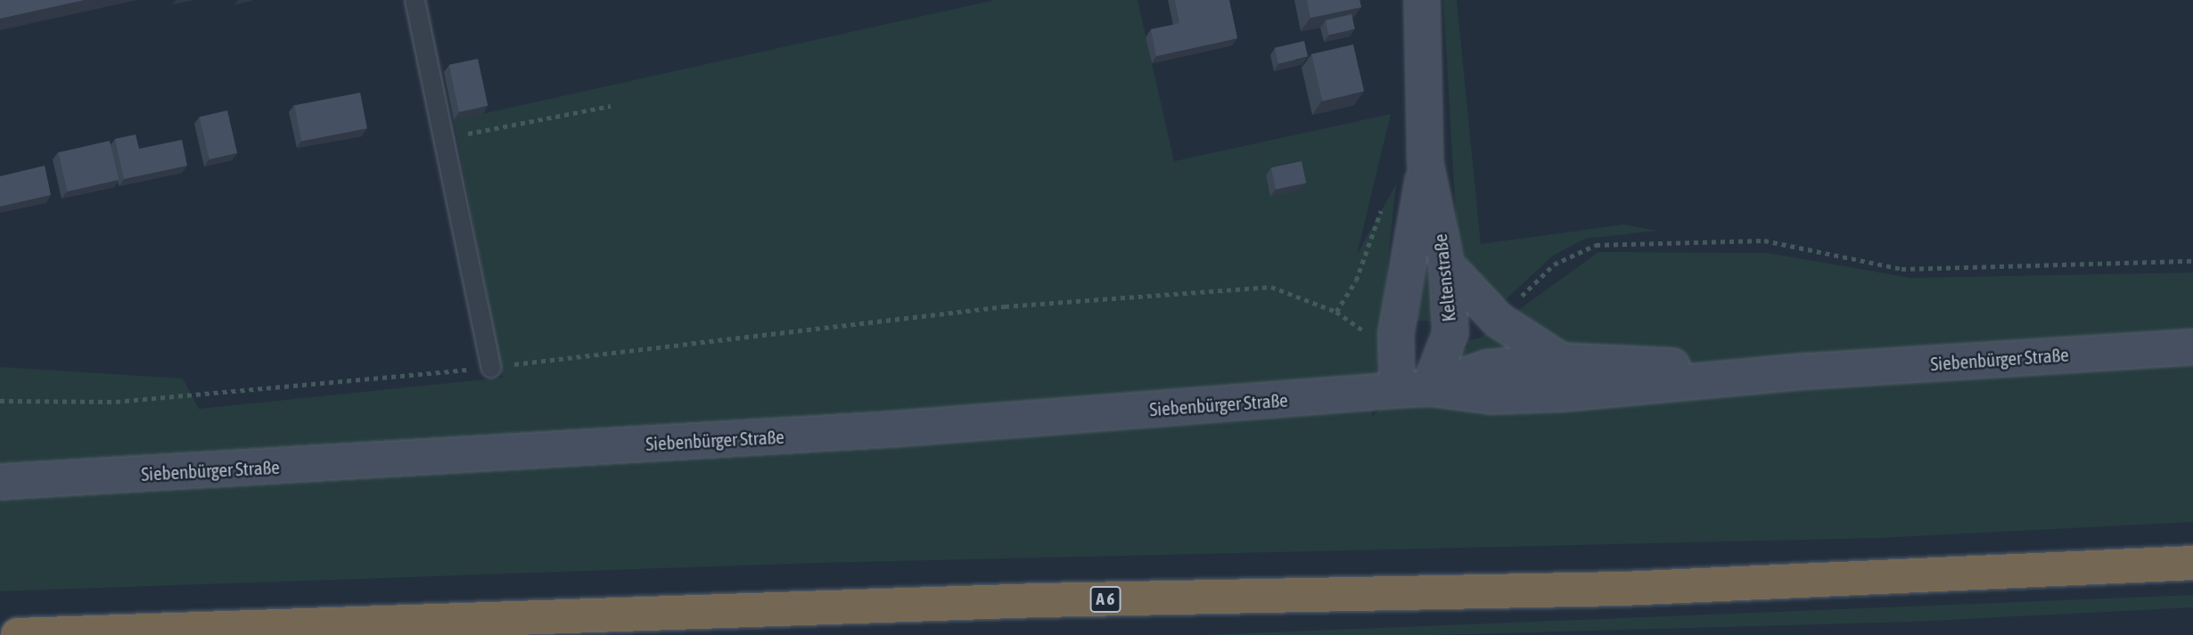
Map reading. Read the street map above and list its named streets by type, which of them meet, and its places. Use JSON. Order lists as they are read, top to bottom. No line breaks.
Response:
{"streets":{"highway":["A 6"],"main road":["Keltenstraße","Siebenbürger Straße"]},"crossings":[["Keltenstraße","Siebenbürger Straße"]]}
